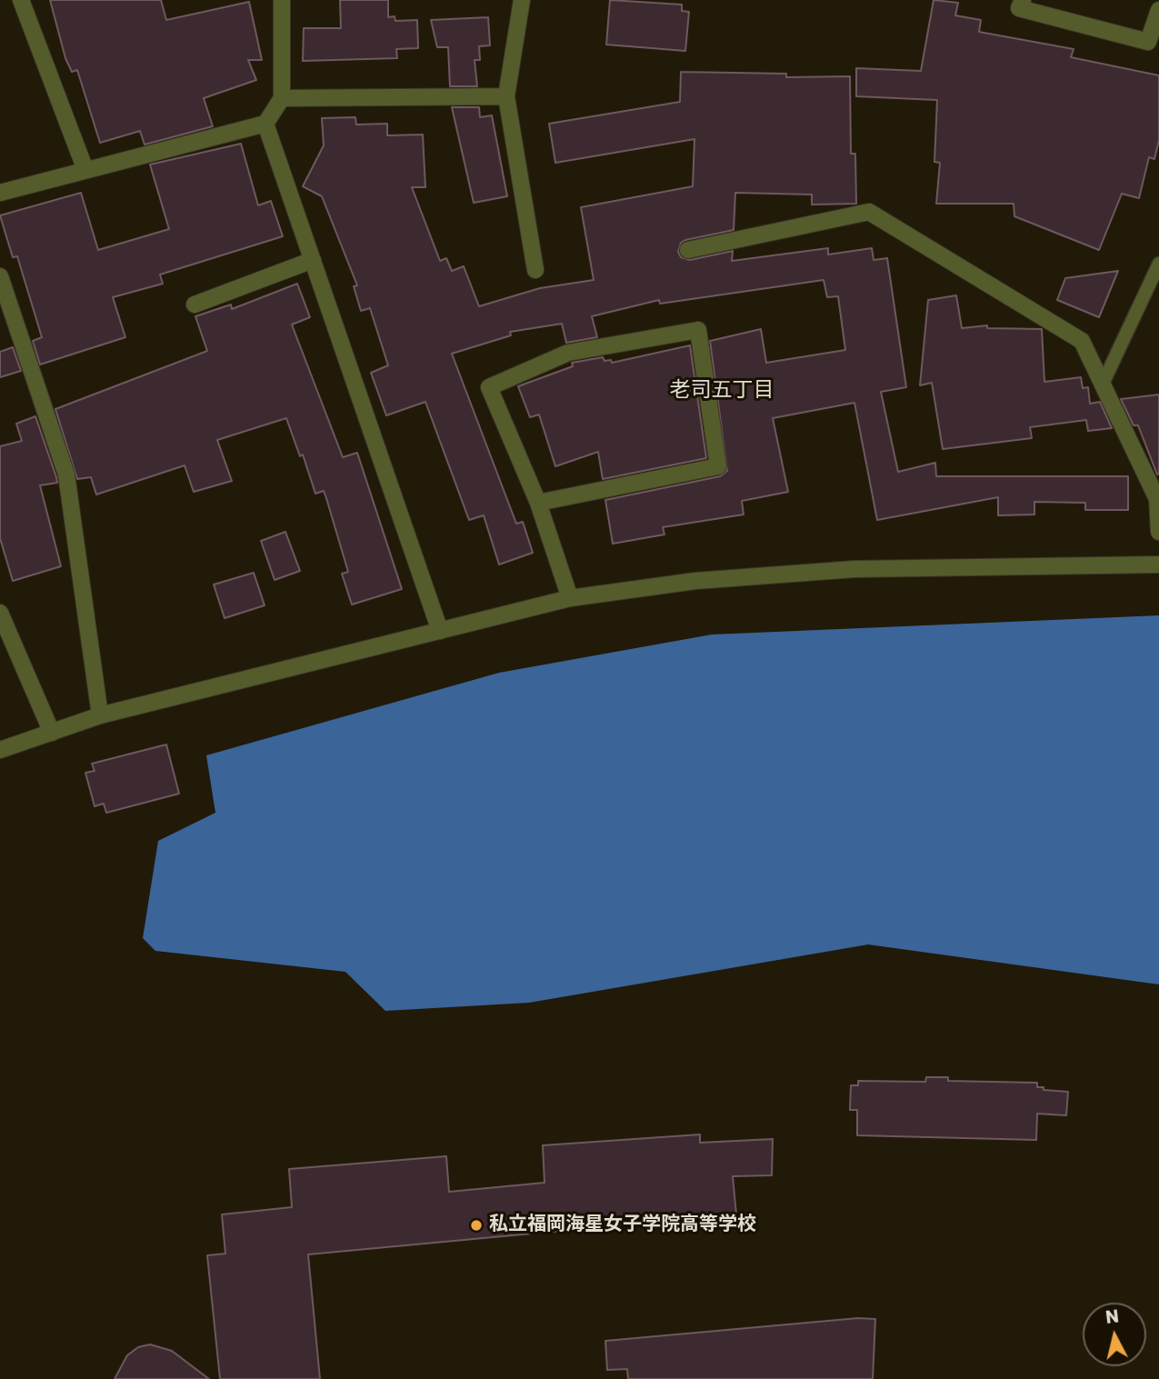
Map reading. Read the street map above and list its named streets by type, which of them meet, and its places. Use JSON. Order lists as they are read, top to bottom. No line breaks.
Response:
{"districts":["老司五丁目"],"places":["私立福岡海星女子学院高等学校"],"north":"top"}
